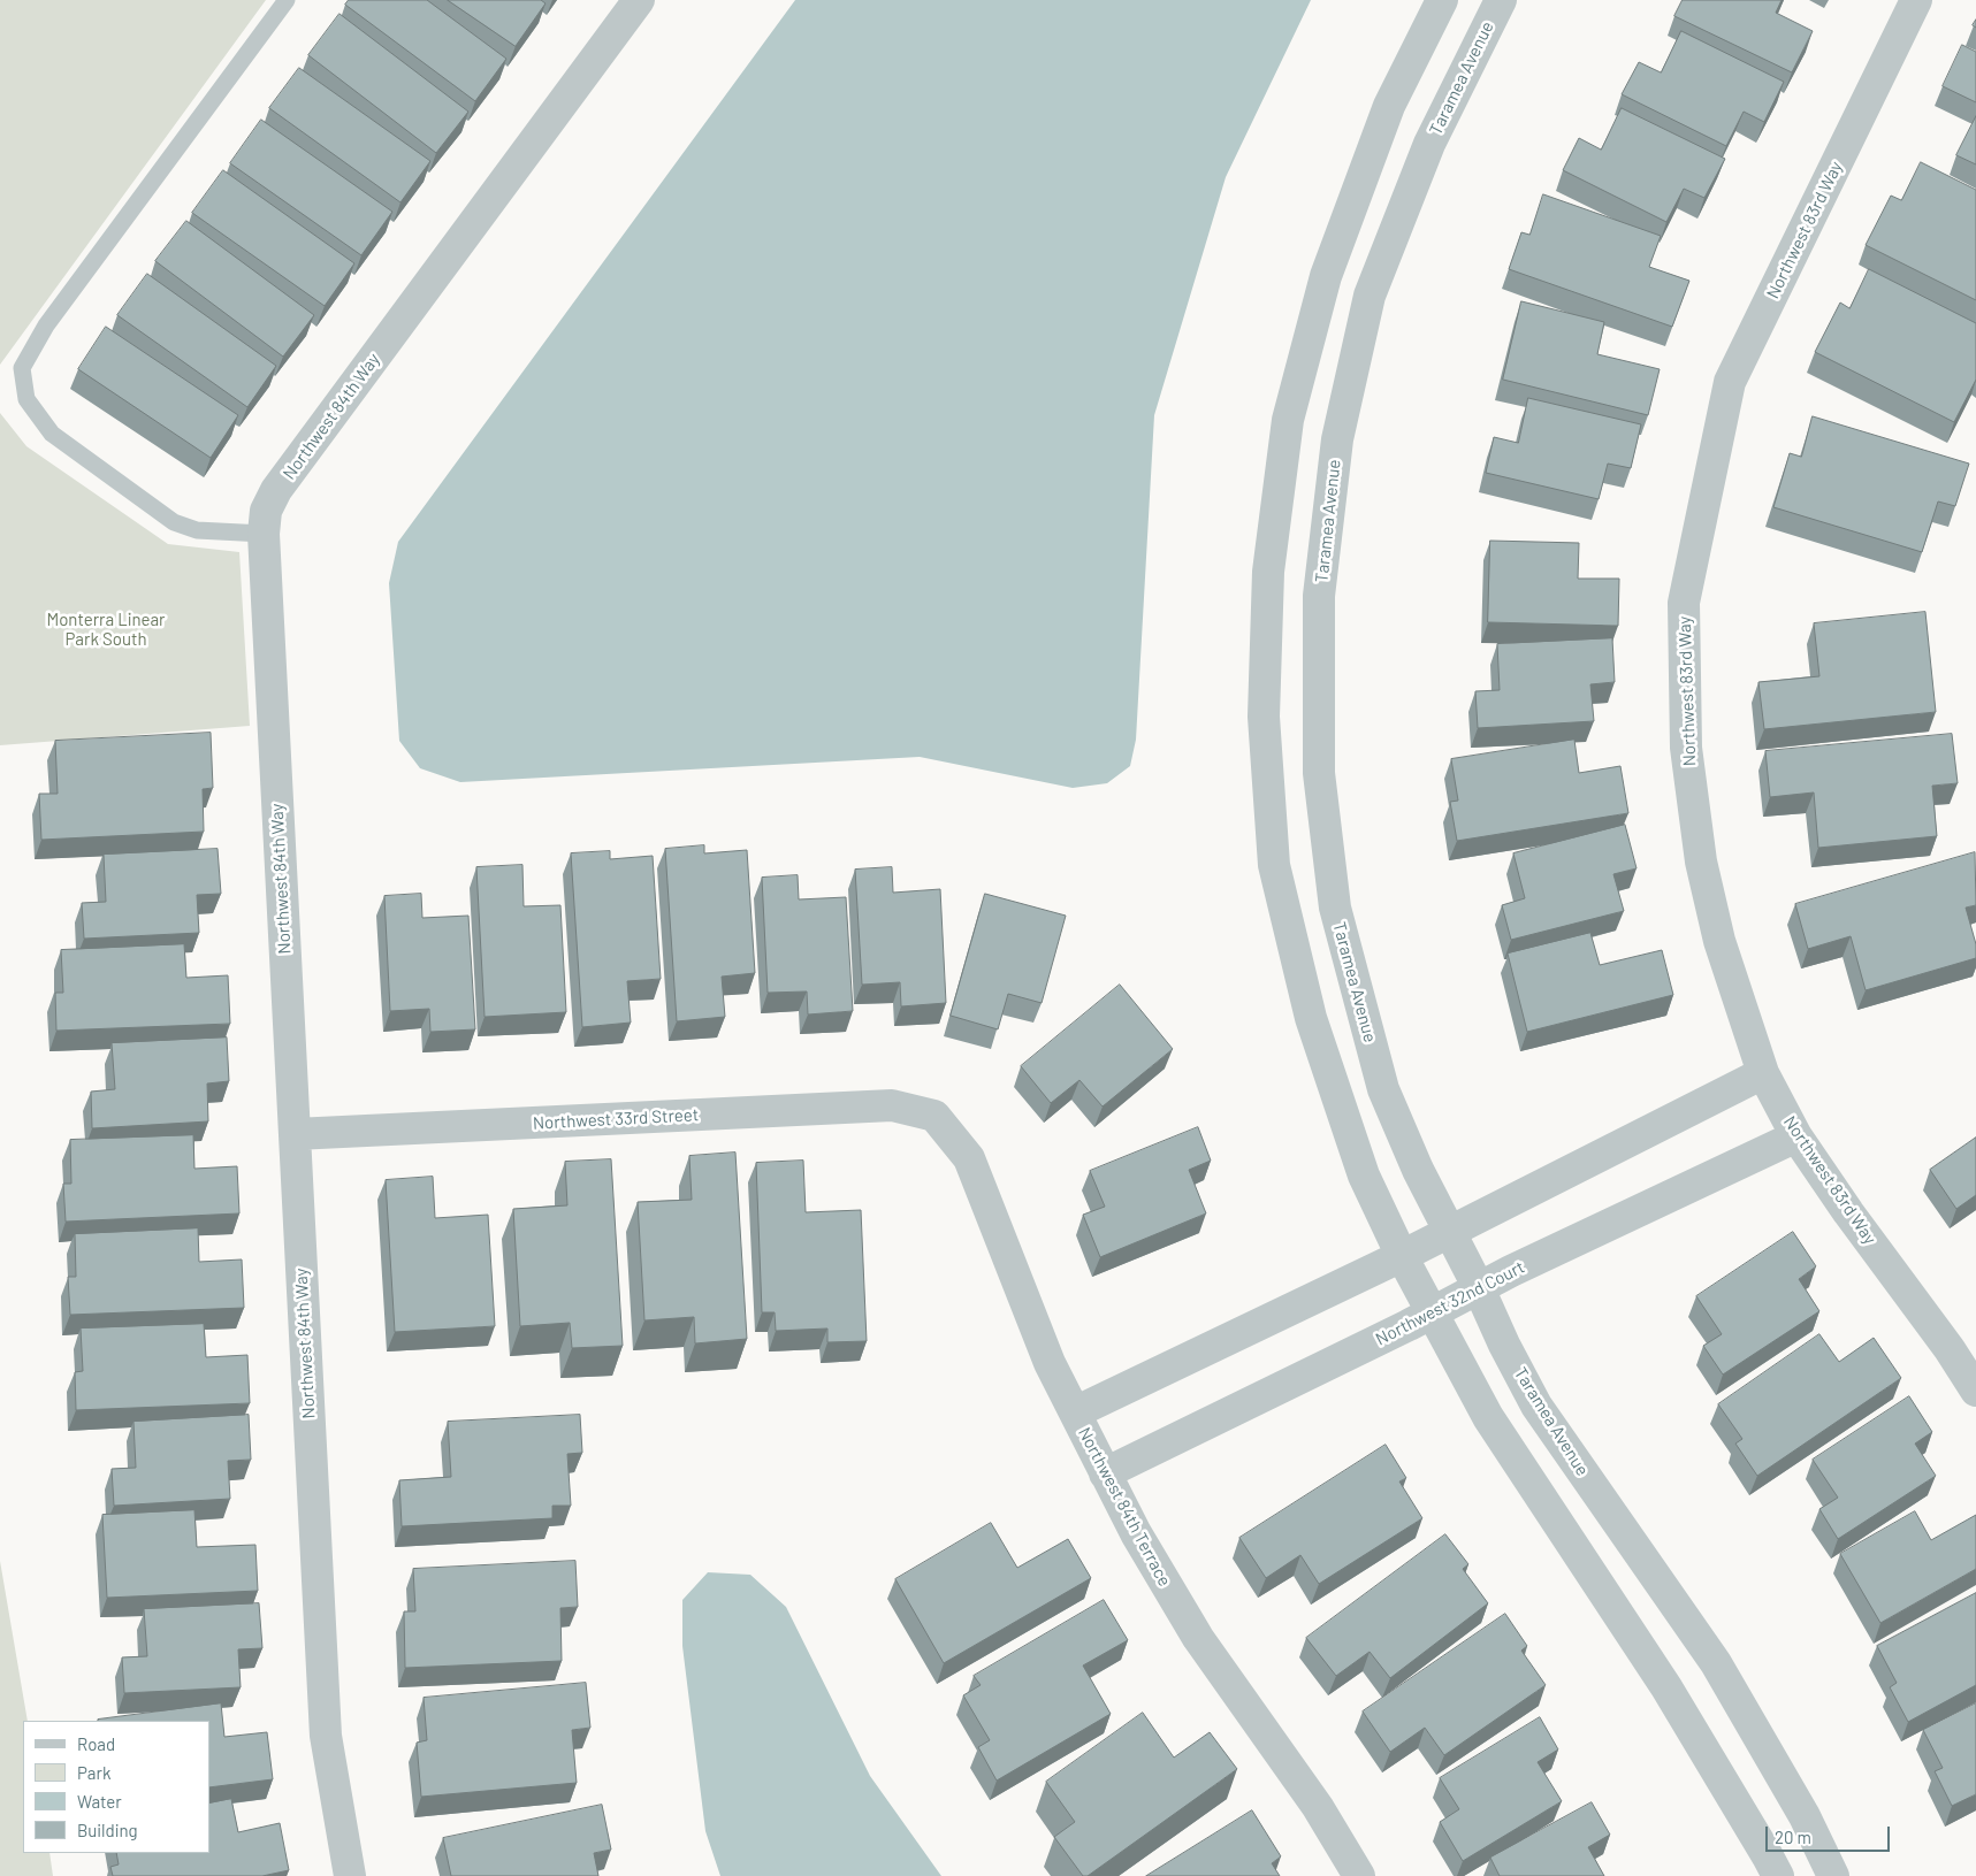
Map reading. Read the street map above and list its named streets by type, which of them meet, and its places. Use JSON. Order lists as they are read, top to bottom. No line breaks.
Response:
{"streets":{"street":["Taramea Avenue","Northwest 83rd Way","Northwest 84th Way","Northwest 33rd Street","Northwest 32nd Court","Northwest 84th Terrace"]},"crossings":[["Taramea Avenue","Northwest 32nd Court"],["Northwest 83rd Way","Northwest 32nd Court"],["Northwest 84th Way","Northwest 33rd Street"],["Northwest 33rd Street","Northwest 84th Terrace"],["Northwest 32nd Court","Northwest 84th Terrace"]],"parks":["Monterra Linear Park South"],"legend":["Road","Park","Water","Building"],"scale_bar":"20 m"}
